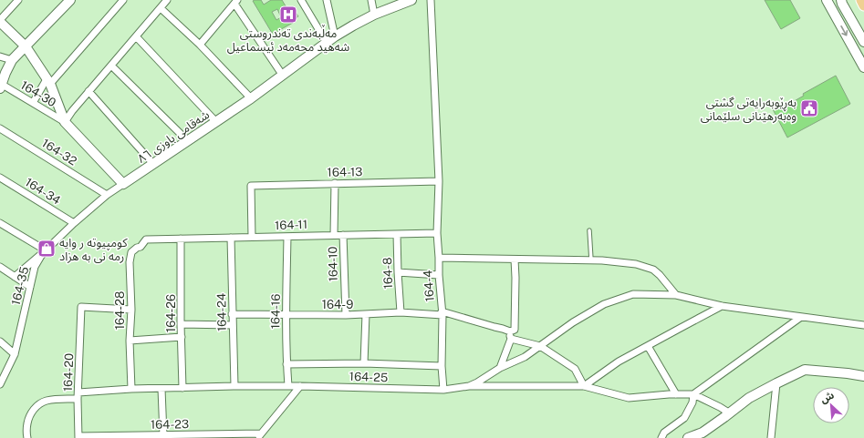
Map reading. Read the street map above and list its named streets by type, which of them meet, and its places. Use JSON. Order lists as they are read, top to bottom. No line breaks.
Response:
{"streets":{"street":["164-30","شەقامی باوزی ٨٦","164-32","164-13","164-34","164-11","164-10","164-8","164-35","164-4","164-9","164-28","164-16","164-24","164-26","164-20","164-25","164-23"]},"crossings":[["شەقامی باوزی ٨٦","164-35"],["164-32","164-35"],["164-13","164-11"],["164-13","164-4"],["164-34","164-35"],["164-11","164-10"],["164-11","164-8"],["164-11","164-4"],["164-11","164-28"],["164-11","164-16"],["164-11","164-24"],["164-11","164-26"],["164-10","164-9"],["164-8","164-9"],["164-4","164-9"],["164-4","164-25"],["164-9","164-16"],["164-9","164-24"],["164-28","164-20"],["164-28","164-25"],["164-16","164-25"],["164-24","164-25"],["164-26","164-25"],["164-20","164-25"],["164-20","164-23"]],"places":{"hospital":["مەڵبەندی تەندروستی شەهید محەمەد ئیسماعیل"],"public building":["بەڕێوبەرایەتی گشتی وەبەرهێنانی سلێمانی"],"shop":["کومپیوته ر وایه رمه نی به هزاد"]},"north":"top left"}
